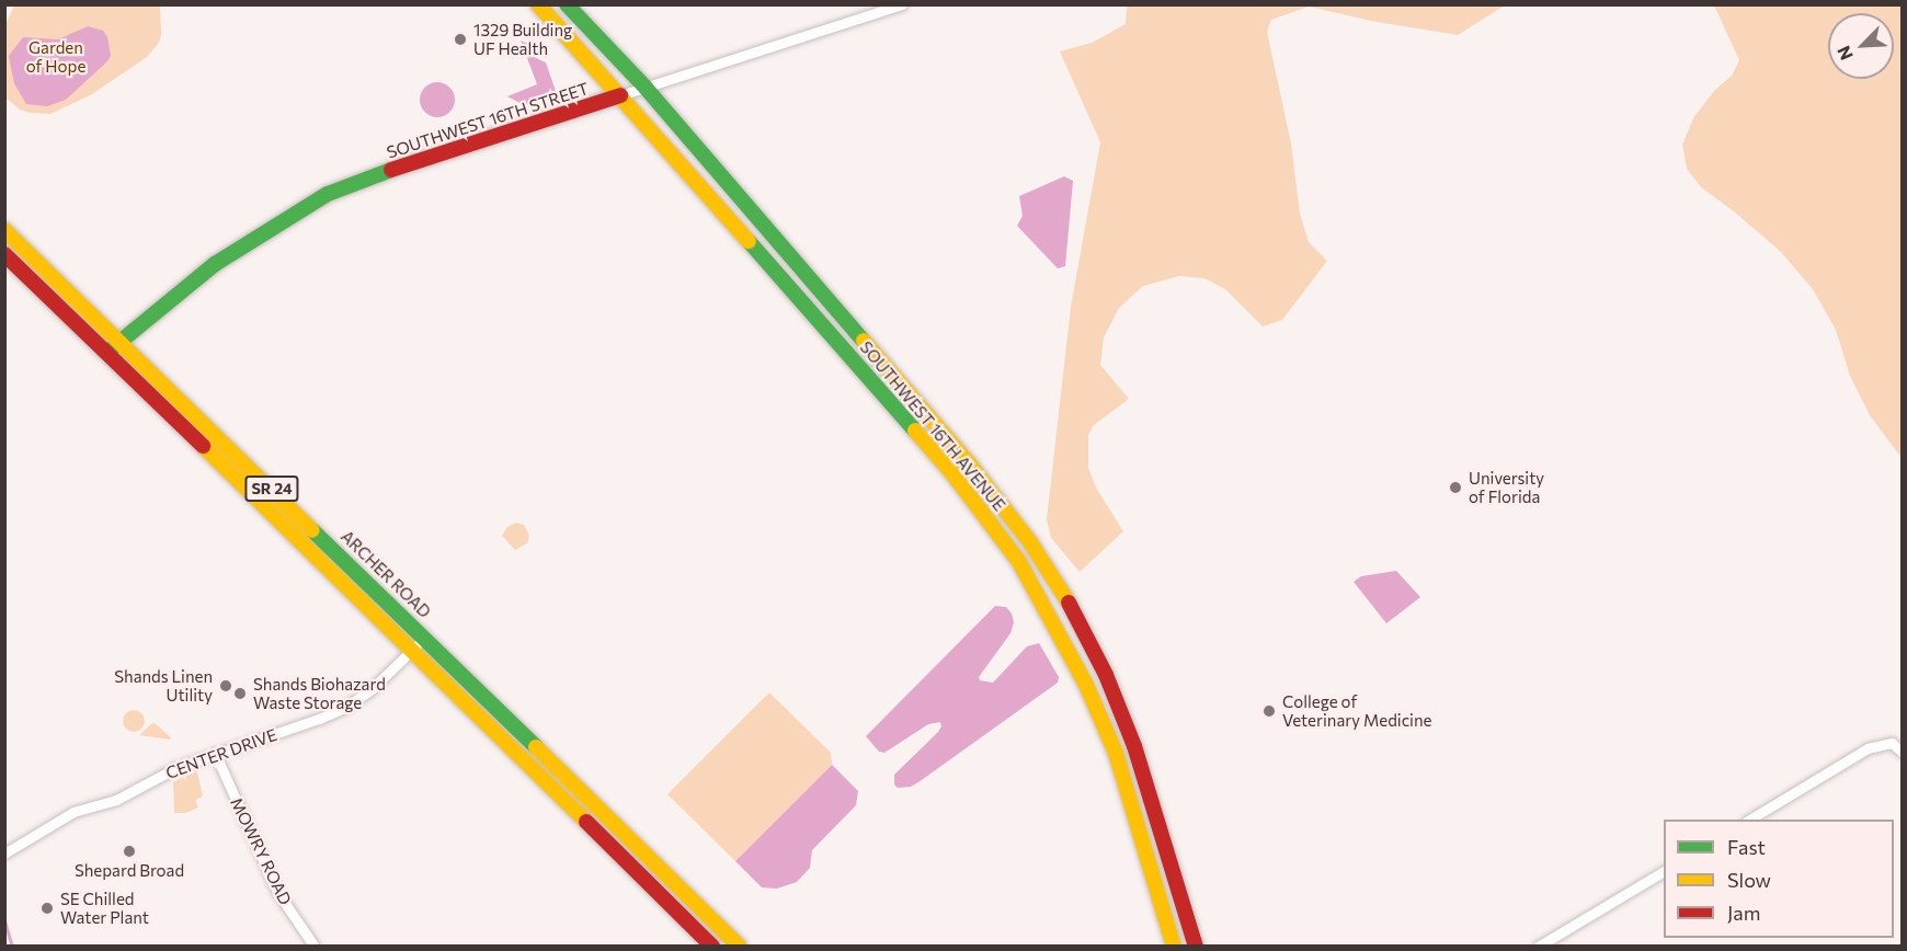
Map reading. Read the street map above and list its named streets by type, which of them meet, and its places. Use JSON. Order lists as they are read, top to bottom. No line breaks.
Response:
{"streets":{"main road":["SOUTHWEST 16TH STREET","SOUTHWEST 16TH AVENUE","SR 24","ARCHER ROAD"],"street":["CENTER DRIVE","MOWRY ROAD"]},"crossings":[["SOUTHWEST 16TH STREET","SOUTHWEST 16TH AVENUE"],["SOUTHWEST 16TH STREET","ARCHER ROAD"],["ARCHER ROAD","CENTER DRIVE"],["CENTER DRIVE","MOWRY ROAD"]],"parks":["Garden of Hope"],"places":["1329 Building UF Health","University of Florida","Shands Linen Utility","Shands Biohazard Waste Storage","College of Veterinary Medicine","Shepard Broad","SE Chilled Water Plant"],"legend":["Fast","Slow","Jam"],"north":"bottom left"}
